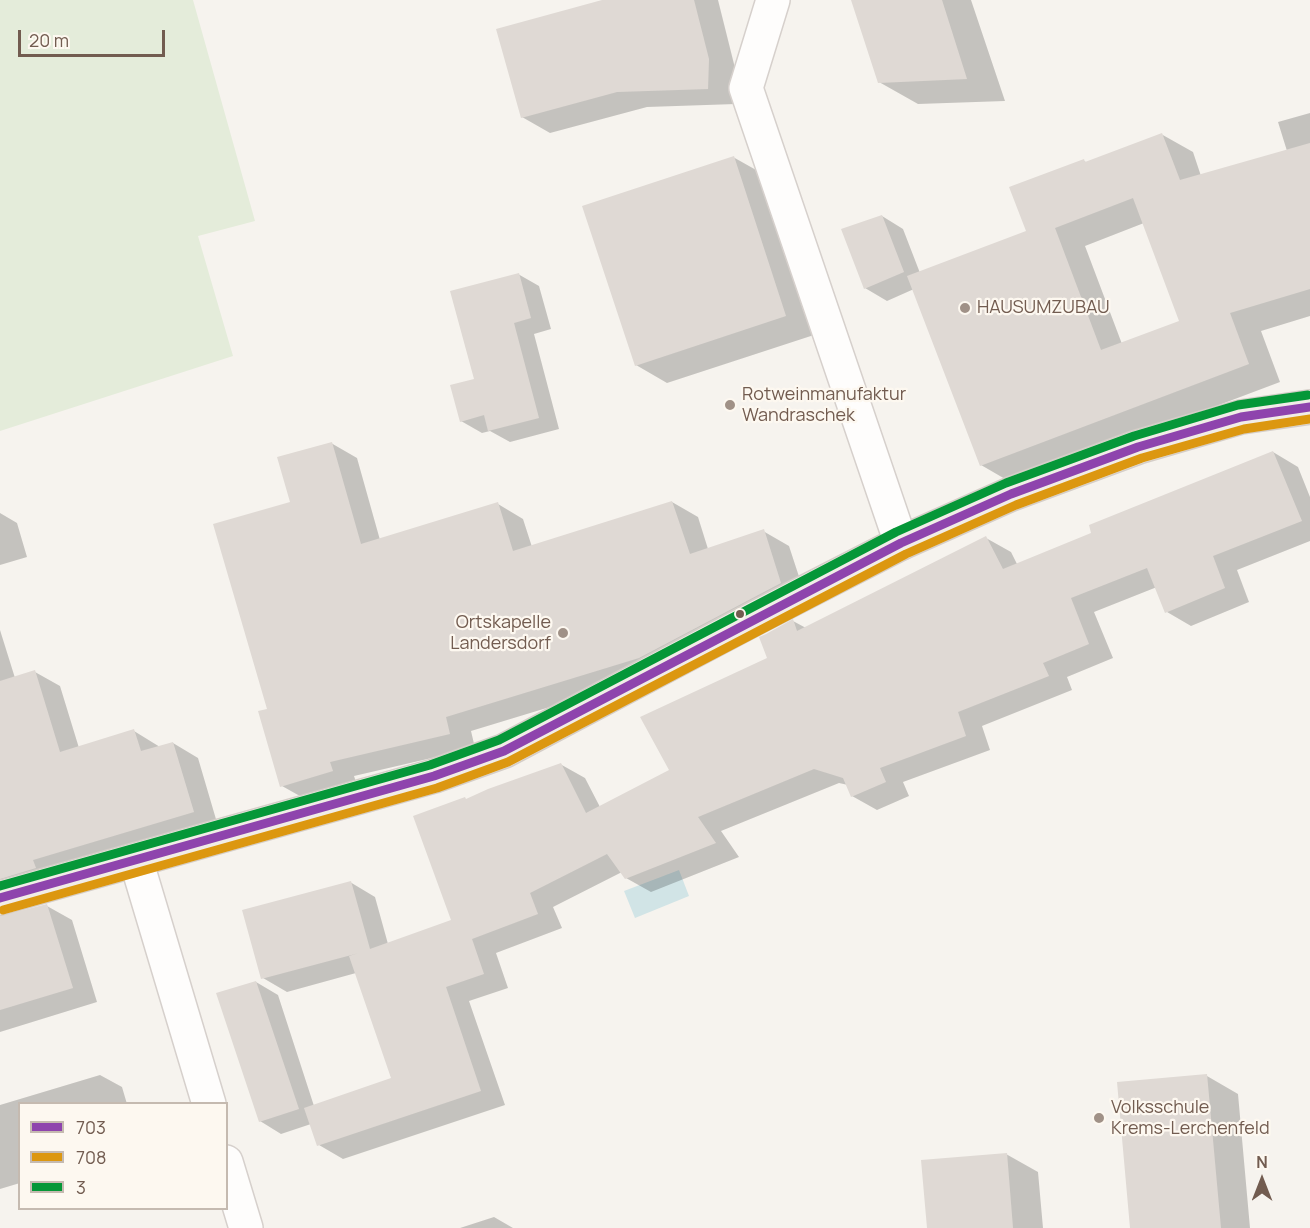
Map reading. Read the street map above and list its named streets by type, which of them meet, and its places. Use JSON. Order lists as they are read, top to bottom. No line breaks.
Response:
{"places":["HAUSUMZUBAU","Rotweinmanufaktur Wandraschek","Ortskapelle Landersdorf","Volksschule Krems-Lerchenfeld"],"lines":["transit line 3","transit line 703","transit line 708"],"legend":["703","708","3"],"scale_bar":"20 m","north":"top"}
